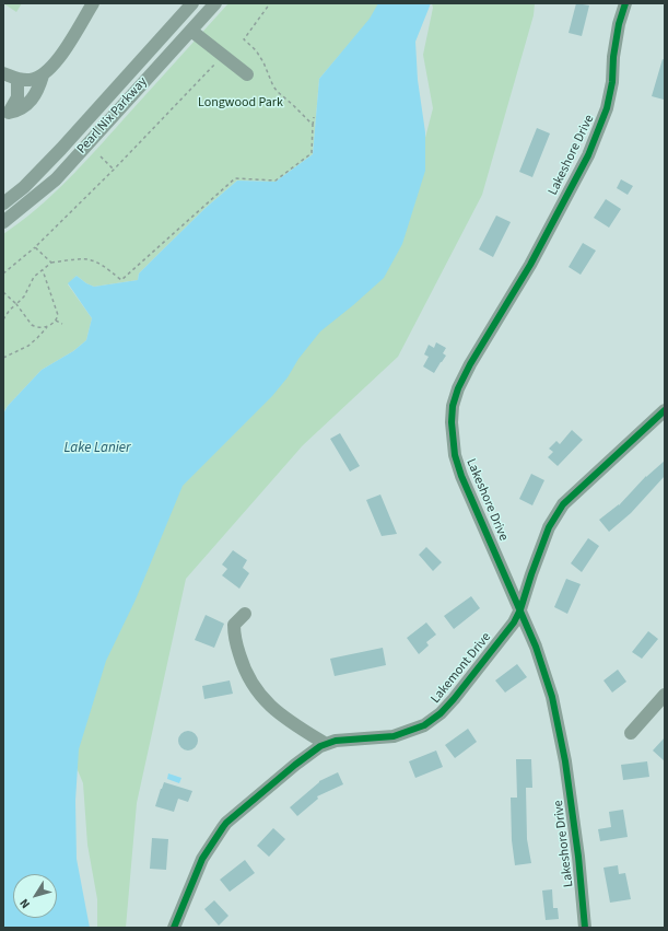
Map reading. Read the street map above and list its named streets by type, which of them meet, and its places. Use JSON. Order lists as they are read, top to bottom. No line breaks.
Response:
{"streets":{"street":["Pearl Nix Parkway","Lakeshore Drive","Lakemont Drive"]},"crossings":[["Lakeshore Drive","Lakemont Drive"]],"water":["Lake Lanier"],"parks":["Longwood Park"],"north":"bottom left"}
